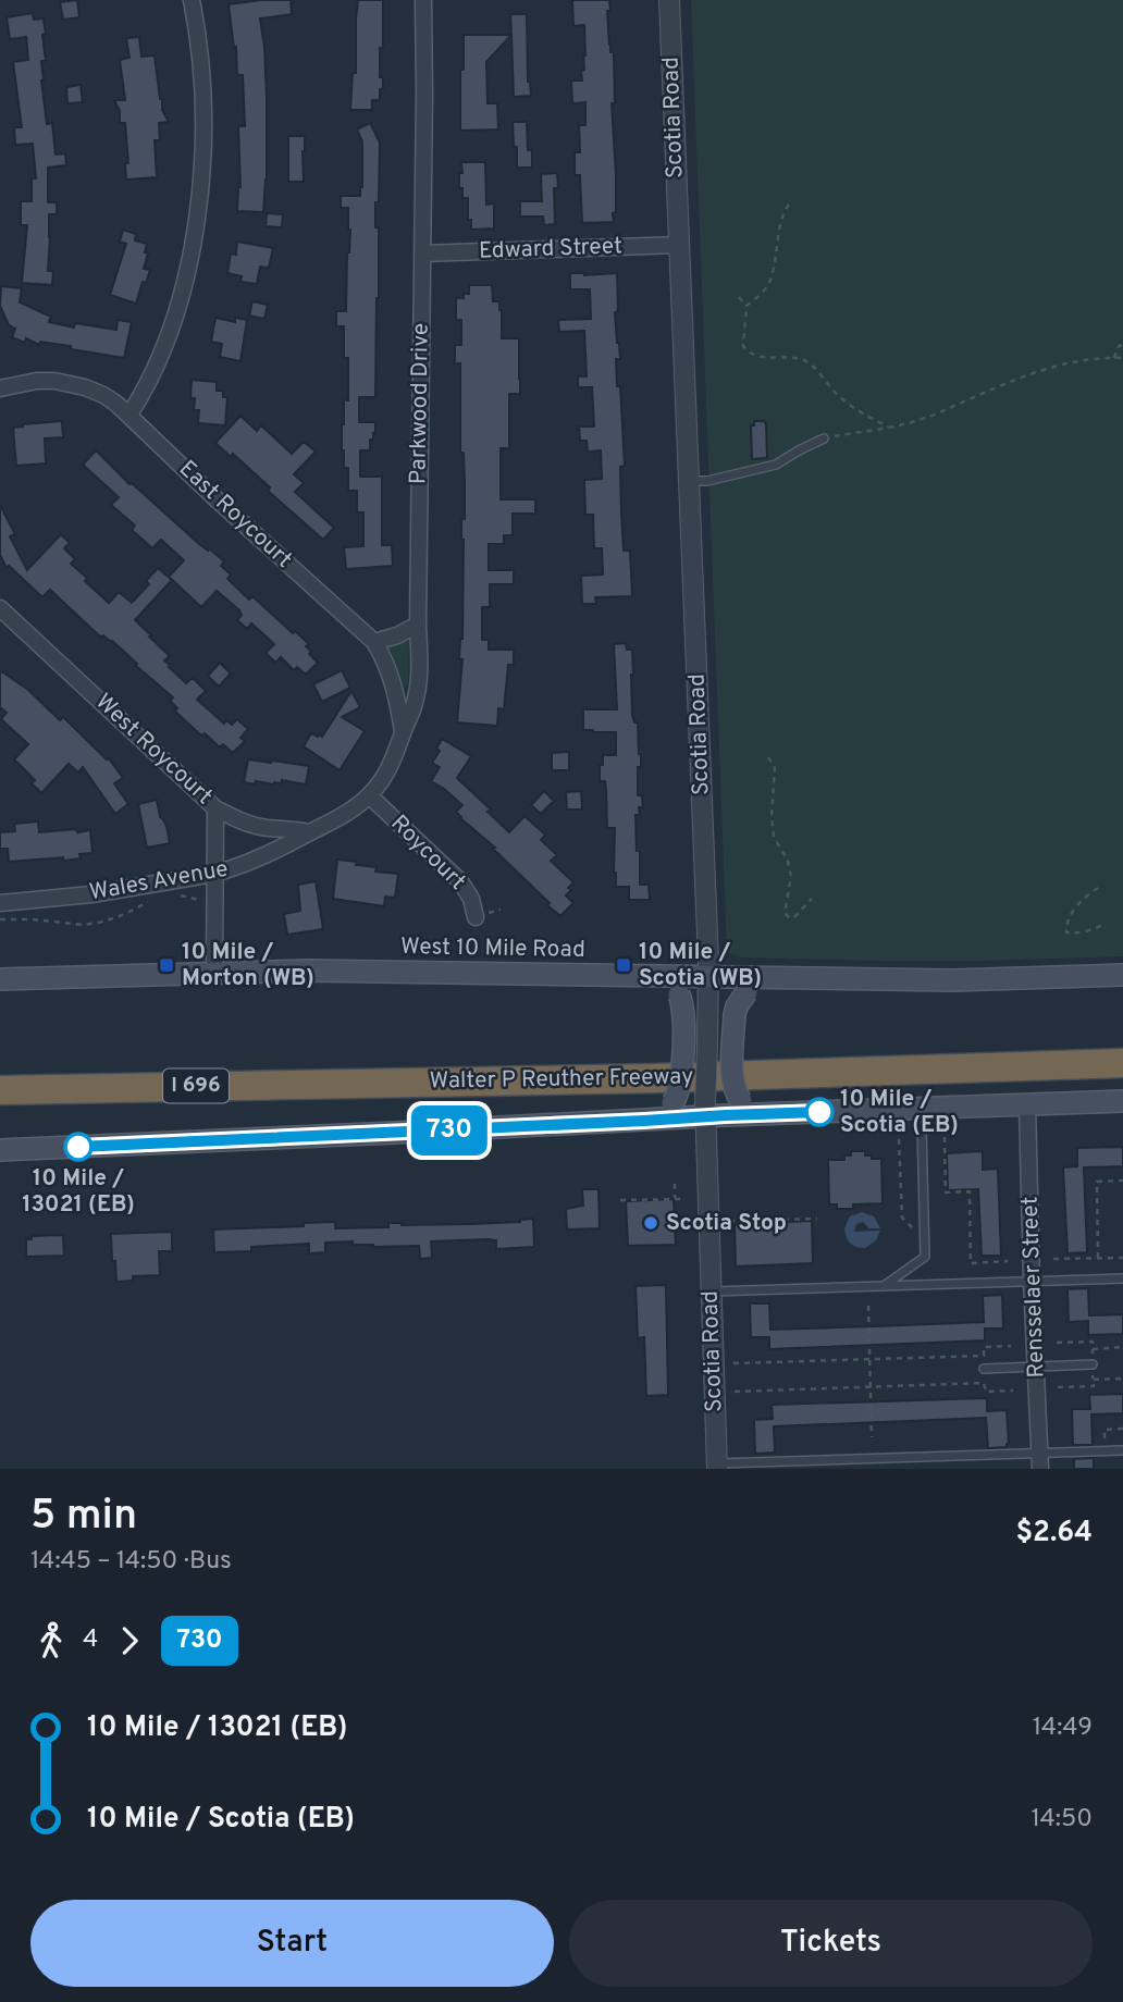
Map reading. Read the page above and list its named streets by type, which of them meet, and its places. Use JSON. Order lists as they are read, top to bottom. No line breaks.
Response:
{"streets":{"highway":["Walter P Reuther Freeway","I 696"],"main road":["West 10 Mile Road"],"street":["Scotia Road","Edward Street","Parkwood Drive","East Roycourt","West Roycourt","Roycourt","Wales Avenue","Rensselaer Street"]},"crossings":[["Scotia Road","Edward Street"],["Scotia Road","West 10 Mile Road"],["Edward Street","Parkwood Drive"],["Parkwood Drive","East Roycourt"],["Parkwood Drive","Roycourt"],["West Roycourt","Wales Avenue"]],"places":{"transit":["10 Mile / Morton (WB)","10 Mile / Scotia (WB)"],"other":["10 Mile / Scotia (EB)","10 Mile / 13021 (EB)","Scotia Stop"]},"lines":["bus line 730"],"page":{"on_map":"730","heading":["5 min","14:45 – 14:50 · Bus","$2.64"],"legs":["4","730"],"list":[{"name":"10 Mile / 13021 (EB)","value":"14:49"},{"name":"10 Mile / Scotia (EB)","value":"14:50"}],"buttons":["Start","Tickets"]}}
